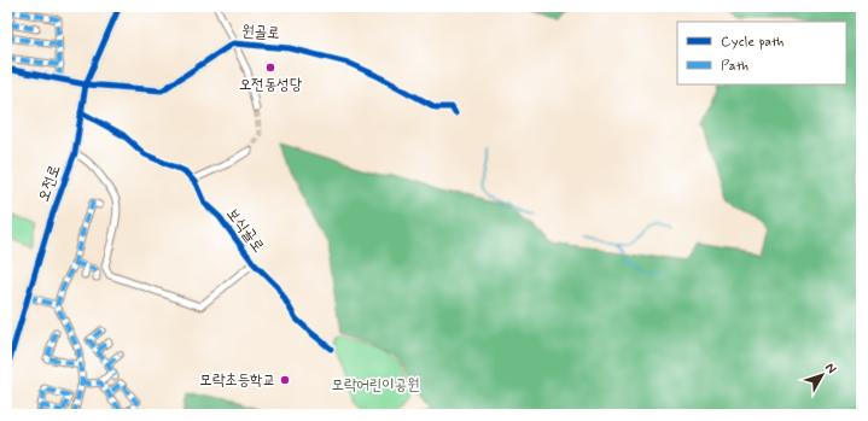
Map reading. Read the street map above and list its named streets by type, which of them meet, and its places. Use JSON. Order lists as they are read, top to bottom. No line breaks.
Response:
{"streets":{"street":["원골로","오전로","보식골로"]},"crossings":[["원골로","오전로"]],"parks":["모락어린이공원"],"places":["오전동성당","모락초등학교"],"legend":["Cycle path","Path"],"north":"top right"}
